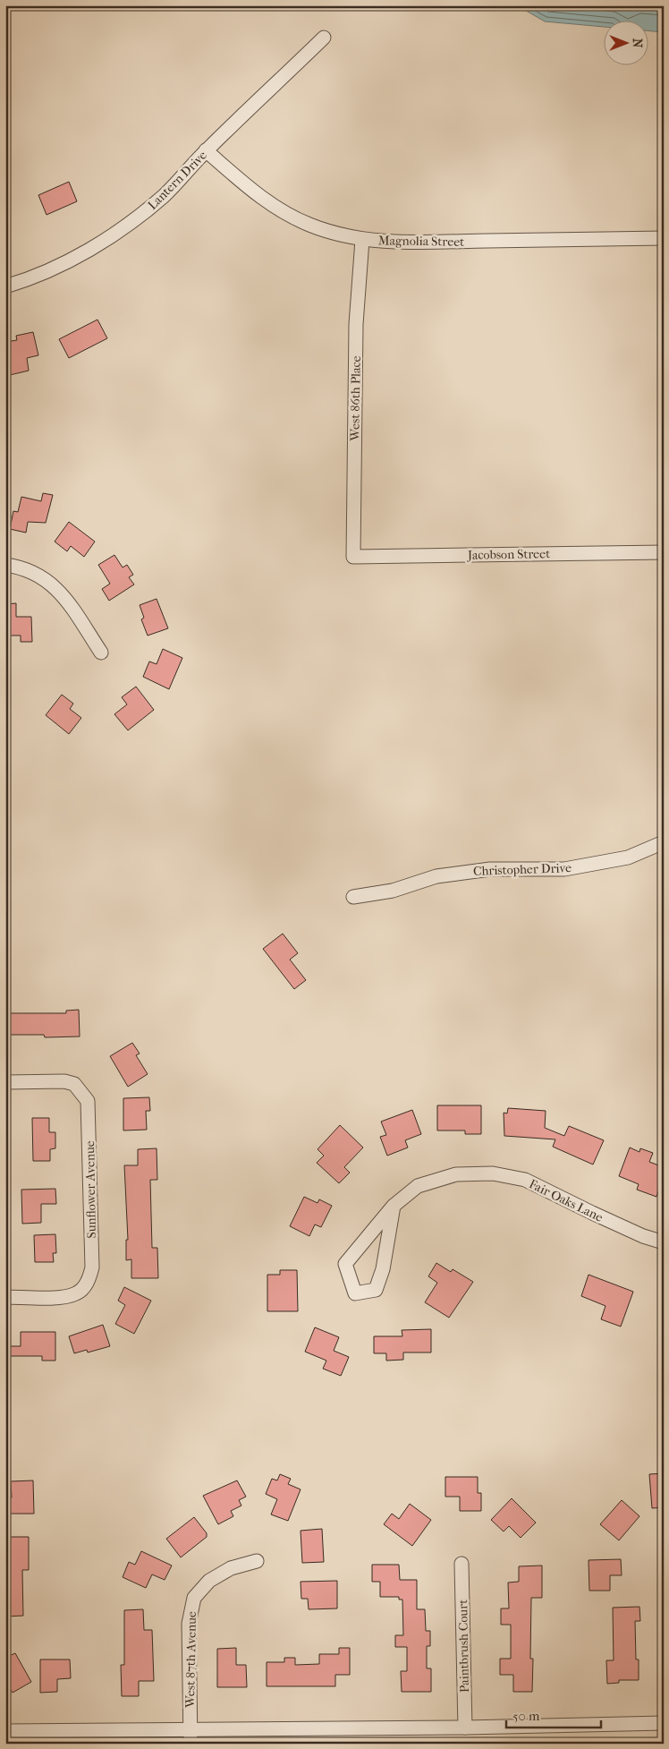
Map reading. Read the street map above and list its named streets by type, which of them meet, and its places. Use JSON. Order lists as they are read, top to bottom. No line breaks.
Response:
{"streets":{"street":["Lantern Drive","Magnolia Street","West 86th Place","Jacobson Street","Christopher Drive","Sunflower Avenue","Fair Oaks Lane","Paintbrush Court","West 87th Avenue"]},"crossings":[["Lantern Drive","Magnolia Street"],["Magnolia Street","West 86th Place"],["West 86th Place","Jacobson Street"]],"scale_bar":"50 m","north":"right"}
